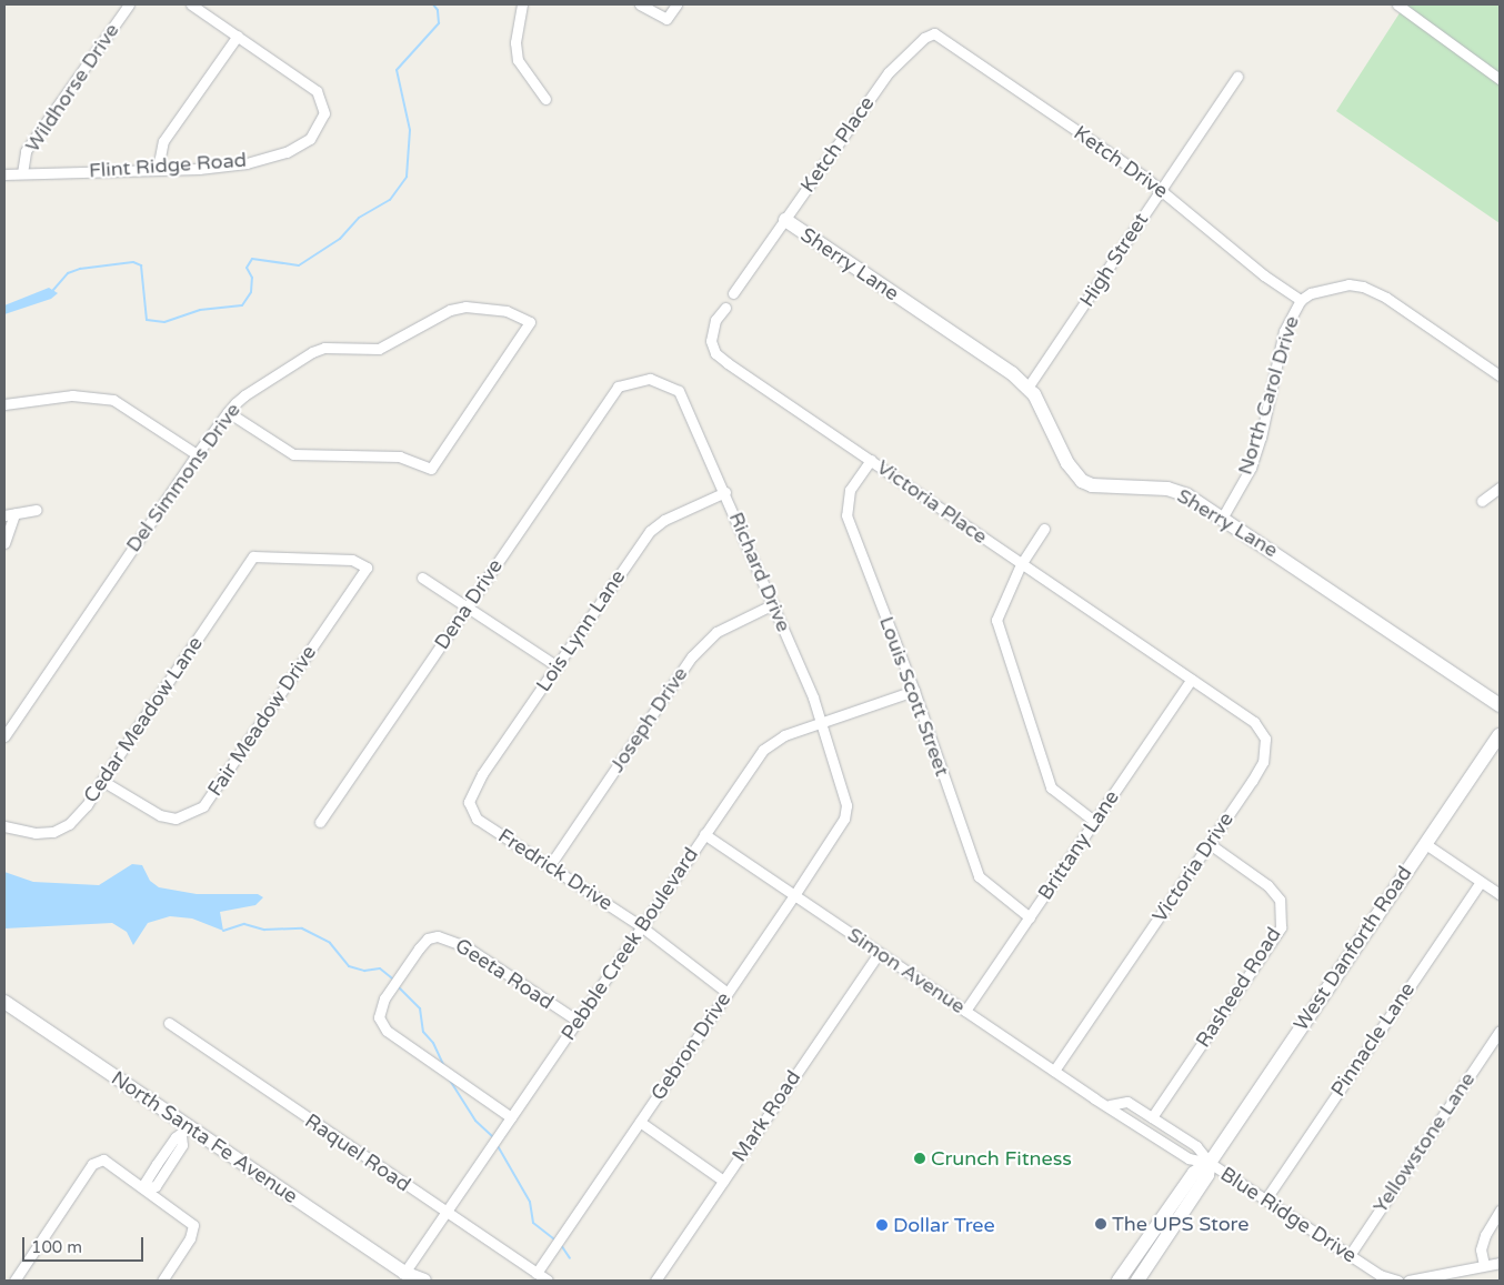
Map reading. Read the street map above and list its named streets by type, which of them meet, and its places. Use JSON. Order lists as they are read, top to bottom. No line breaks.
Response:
{"streets":{"street":["Wildhorse Drive","Ketch Place","Ketch Drive","Flint Ridge Road","High Street","Sherry Lane","North Carol Drive","Del Simmons Drive","Victoria Place","Richard Drive","Dena Drive","Lois Lynn Lane","Louis Scott Street","Cedar Meadow Lane","Joseph Drive","Fair Meadow Drive","Brittany Lane","Victoria Drive","Fredrick Drive","Pebble Creek Boulevard","West Danforth Road","Simon Avenue","Geeta Road","Rasheed Road","Pinnacle Lane","Gebron Drive","Mark Road","North Santa Fe Avenue","Yellowstone Lane","Raquel Road","Blue Ridge Drive"]},"crossings":[["Wildhorse Drive","Flint Ridge Road"],["Ketch Place","Ketch Drive"],["Ketch Place","Sherry Lane"],["Ketch Drive","High Street"],["Ketch Drive","North Carol Drive"],["High Street","Sherry Lane"],["Sherry Lane","North Carol Drive"],["Victoria Place","Louis Scott Street"],["Victoria Place","Brittany Lane"],["Victoria Place","Victoria Drive"],["Richard Drive","Dena Drive"],["Richard Drive","Lois Lynn Lane"],["Richard Drive","Joseph Drive"],["Richard Drive","Pebble Creek Boulevard"],["Richard Drive","Gebron Drive"],["Lois Lynn Lane","Fredrick Drive"],["Louis Scott Street","Brittany Lane"],["Louis Scott Street","Pebble Creek Boulevard"],["Cedar Meadow Lane","Fair Meadow Drive"],["Joseph Drive","Fredrick Drive"],["Brittany Lane","Victoria Drive"],["Brittany Lane","Simon Avenue"],["Victoria Drive","Simon Avenue"],["Victoria Drive","Rasheed Road"],["Fredrick Drive","Pebble Creek Boulevard"],["Fredrick Drive","Gebron Drive"],["Pebble Creek Boulevard","Simon Avenue"],["Pebble Creek Boulevard","Geeta Road"],["Pebble Creek Boulevard","North Santa Fe Avenue"],["Pebble Creek Boulevard","Raquel Road"],["West Danforth Road","Simon Avenue"],["West Danforth Road","Blue Ridge Drive"],["Simon Avenue","Rasheed Road"],["Simon Avenue","Gebron Drive"],["Simon Avenue","Mark Road"],["Simon Avenue","Blue Ridge Drive"],["Pinnacle Lane","Blue Ridge Drive"],["Gebron Drive","Raquel Road"],["Yellowstone Lane","Blue Ridge Drive"]],"places":["Crunch Fitness","The UPS Store","Dollar Tree"],"scale_bar":"100 m"}
